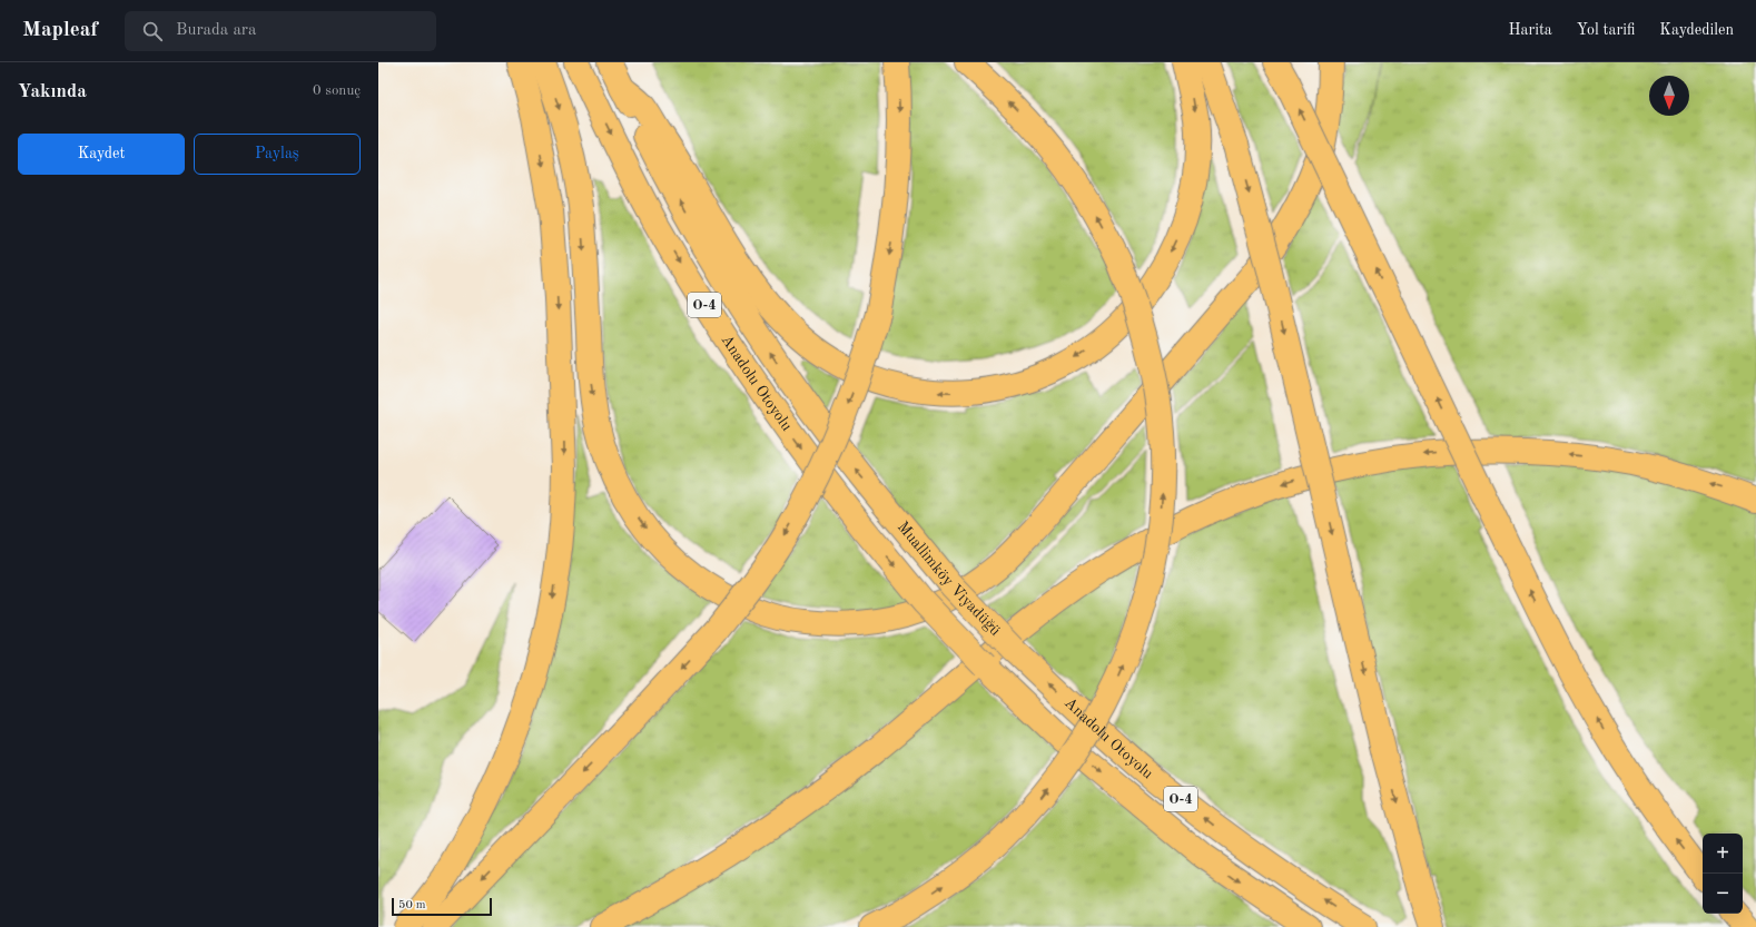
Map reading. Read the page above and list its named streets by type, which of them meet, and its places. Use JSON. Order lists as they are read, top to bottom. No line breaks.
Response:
{"streets":{"highway":["O-4","Anadolu Otoyolu","Muallimköy Viyadüğü"]},"crossings":[["Anadolu Otoyolu","Muallimköy Viyadüğü"]],"scale_bar":"50 m","north":"bottom","page":{"header":"Mapleaf","search":"Burada ara","nav":["Harita","Yol tarifi","Kaydedilen"],"heading":["Yakında","0 sonuç"],"buttons":["Kaydet","Paylaş"],"map_buttons":["+","−"],"scale":"50 m"}}
